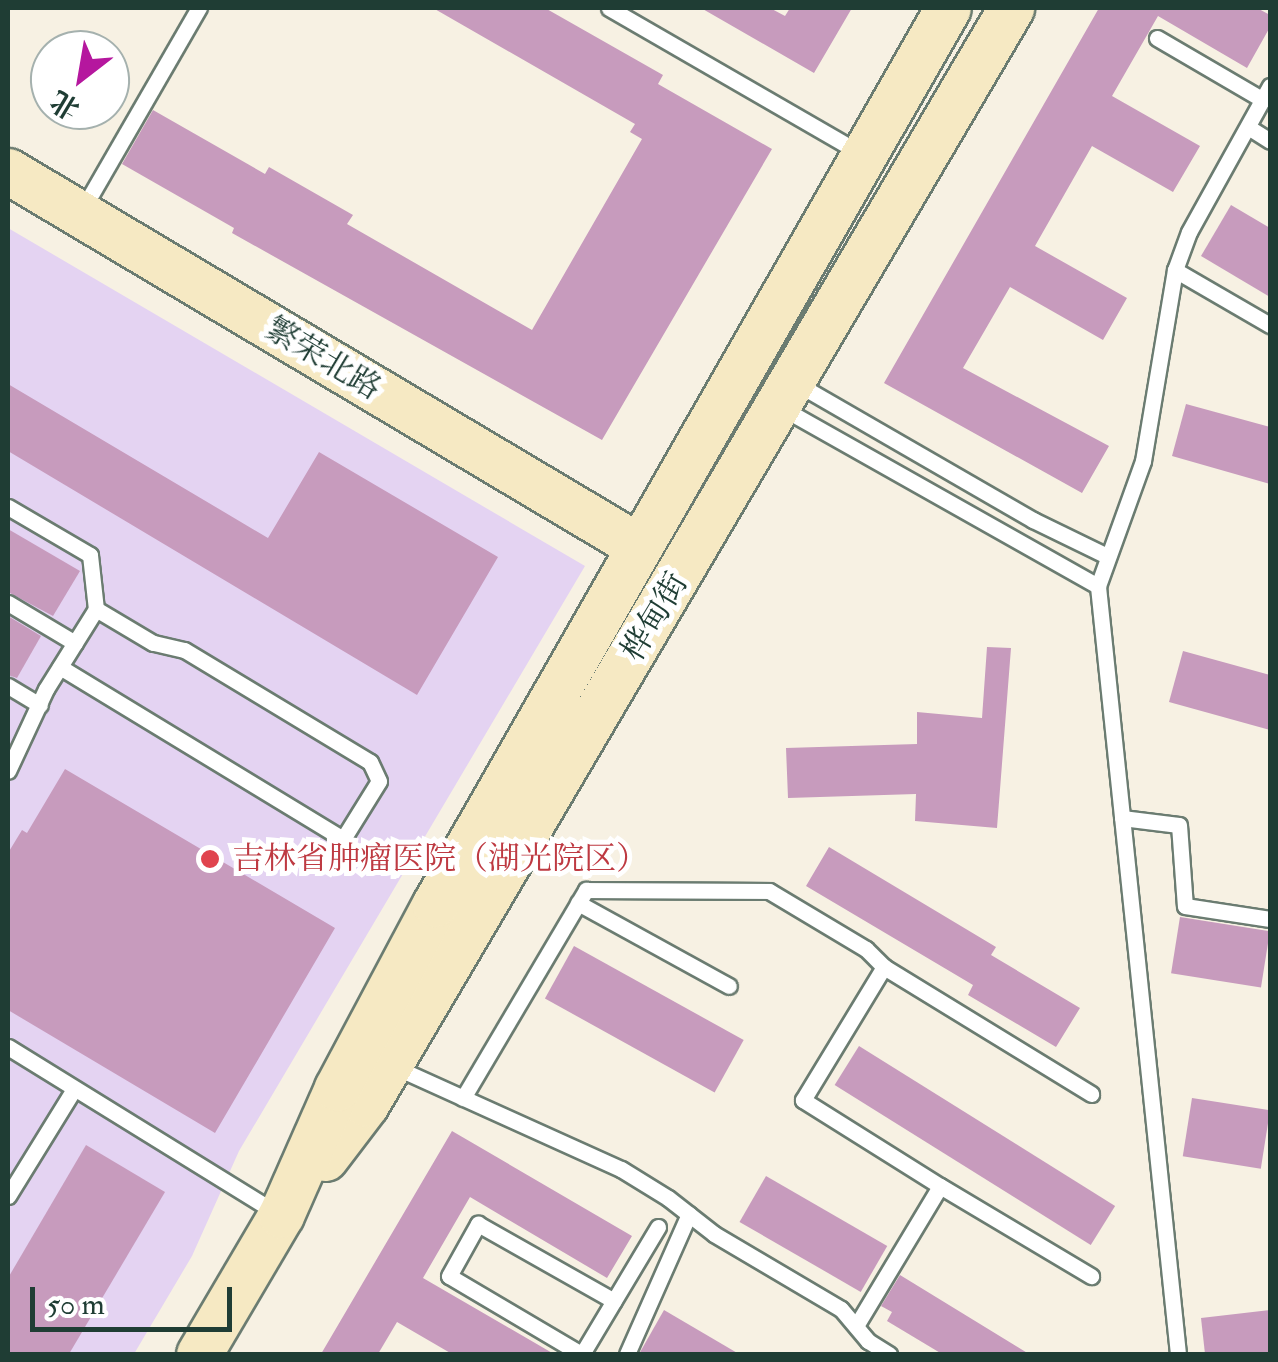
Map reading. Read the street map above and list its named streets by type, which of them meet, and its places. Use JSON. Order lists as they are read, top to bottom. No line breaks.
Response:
{"streets":{"street":["繁荣北路","桦甸街"]},"crossings":[["繁荣北路","桦甸街"]],"places":["吉林省肿瘤医院（湖光院区）"],"scale_bar":"50 m","north":"bottom left"}
